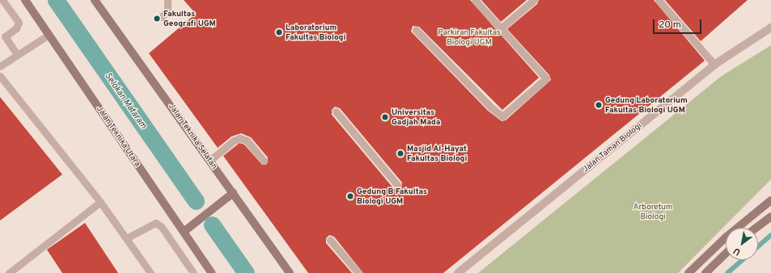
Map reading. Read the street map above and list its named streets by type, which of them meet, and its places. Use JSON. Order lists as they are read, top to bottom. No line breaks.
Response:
{"streets":{"main road":["Jalan Teknika Utara","Jalan Teknika Selatan"],"street":["Jalan Taman Biologi"]},"water":["Selokan Mataram"],"parks":["Parkiran Fakultas Biologi UGM","Arboretum Biologi"],"places":["Fakultas Geografi UGM","Laboratorium Fakultas Biologi","Gedung Laboratorium Fakultas Biologi UGM","Universitas Gadjah Mada","Masjid Al-Hayat Fakultas Biologi","Gedung B Fakultas Biologi UGM"],"scale_bar":"20 m","north":"bottom left"}
